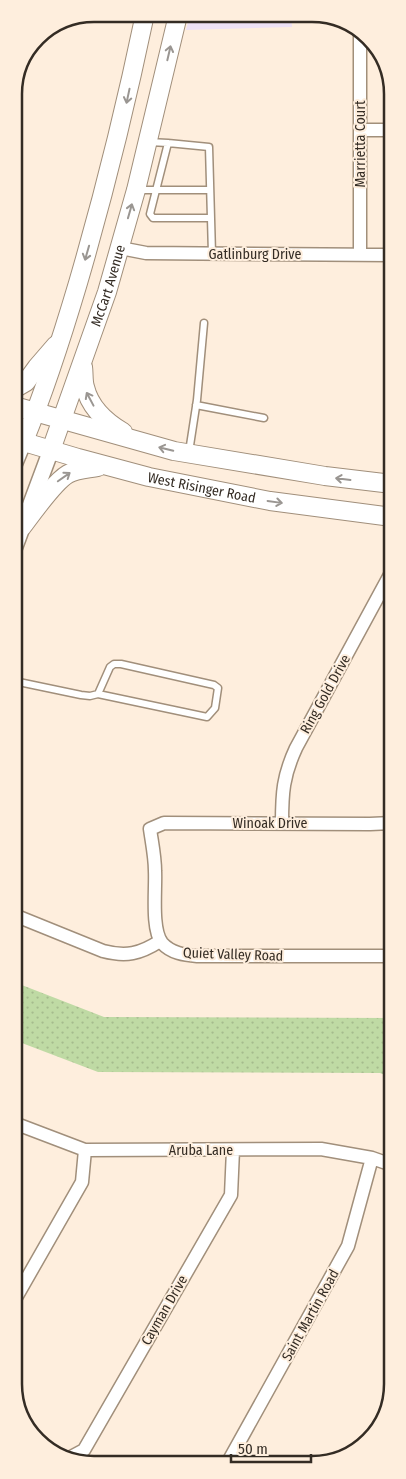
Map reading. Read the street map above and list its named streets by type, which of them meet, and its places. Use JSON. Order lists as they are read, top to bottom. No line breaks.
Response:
{"streets":{"main road":["McCart Avenue","West Risinger Road"],"street":["Marrietta Court","Gatlinburg Drive","Ring Gold Drive","Winoak Drive","Quiet Valley Road","Aruba Lane","Cayman Drive","Saint Martin Road"]},"crossings":[["Marrietta Court","Gatlinburg Drive"],["Gatlinburg Drive","McCart Avenue"],["McCart Avenue","West Risinger Road"],["Ring Gold Drive","Winoak Drive"],["Winoak Drive","Quiet Valley Road"],["Aruba Lane","Cayman Drive"],["Aruba Lane","Saint Martin Road"]],"scale_bar":"50 m"}
